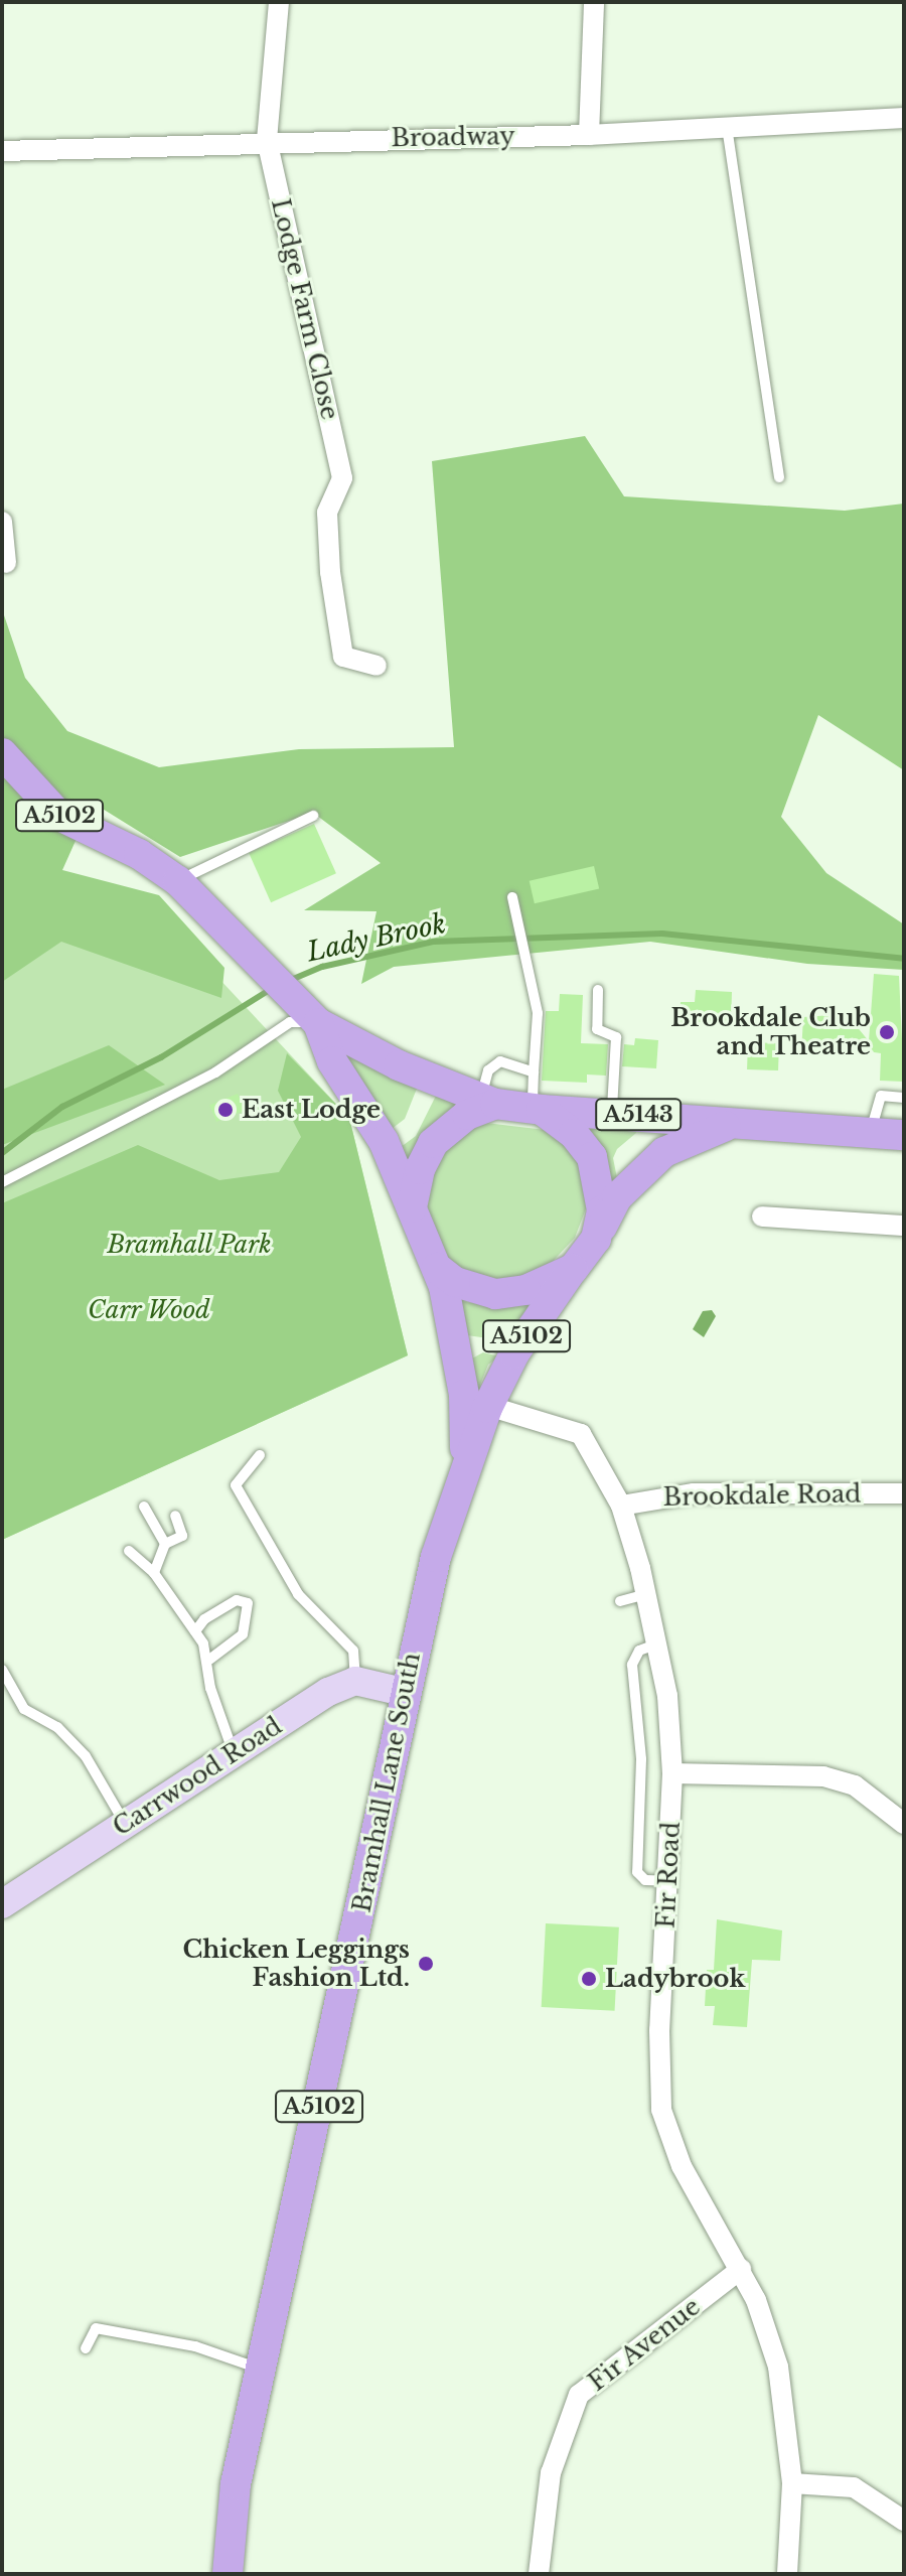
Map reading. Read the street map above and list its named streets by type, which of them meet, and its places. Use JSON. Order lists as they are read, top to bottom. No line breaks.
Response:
{"streets":{"main road":["A5102","A5143","Bramhall Lane South"],"street":["Broadway","Lodge Farm Close","Brookdale Road","Carrwood Road","Fir Road","Fir Avenue"]},"crossings":[["Broadway","Lodge Farm Close"],["A5102","A5143"],["A5102","Bramhall Lane South"],["A5102","Fir Road"],["A5143","Bramhall Lane South"],["Brookdale Road","Fir Road"],["Bramhall Lane South","Fir Road"],["Fir Road","Fir Avenue"]],"water":["Lady Brook"],"parks":["Bramhall Park","Carr Wood"],"places":["Brookdale Club and Theatre","East Lodge","Chicken Leggings Fashion Ltd.","Ladybrook"]}
